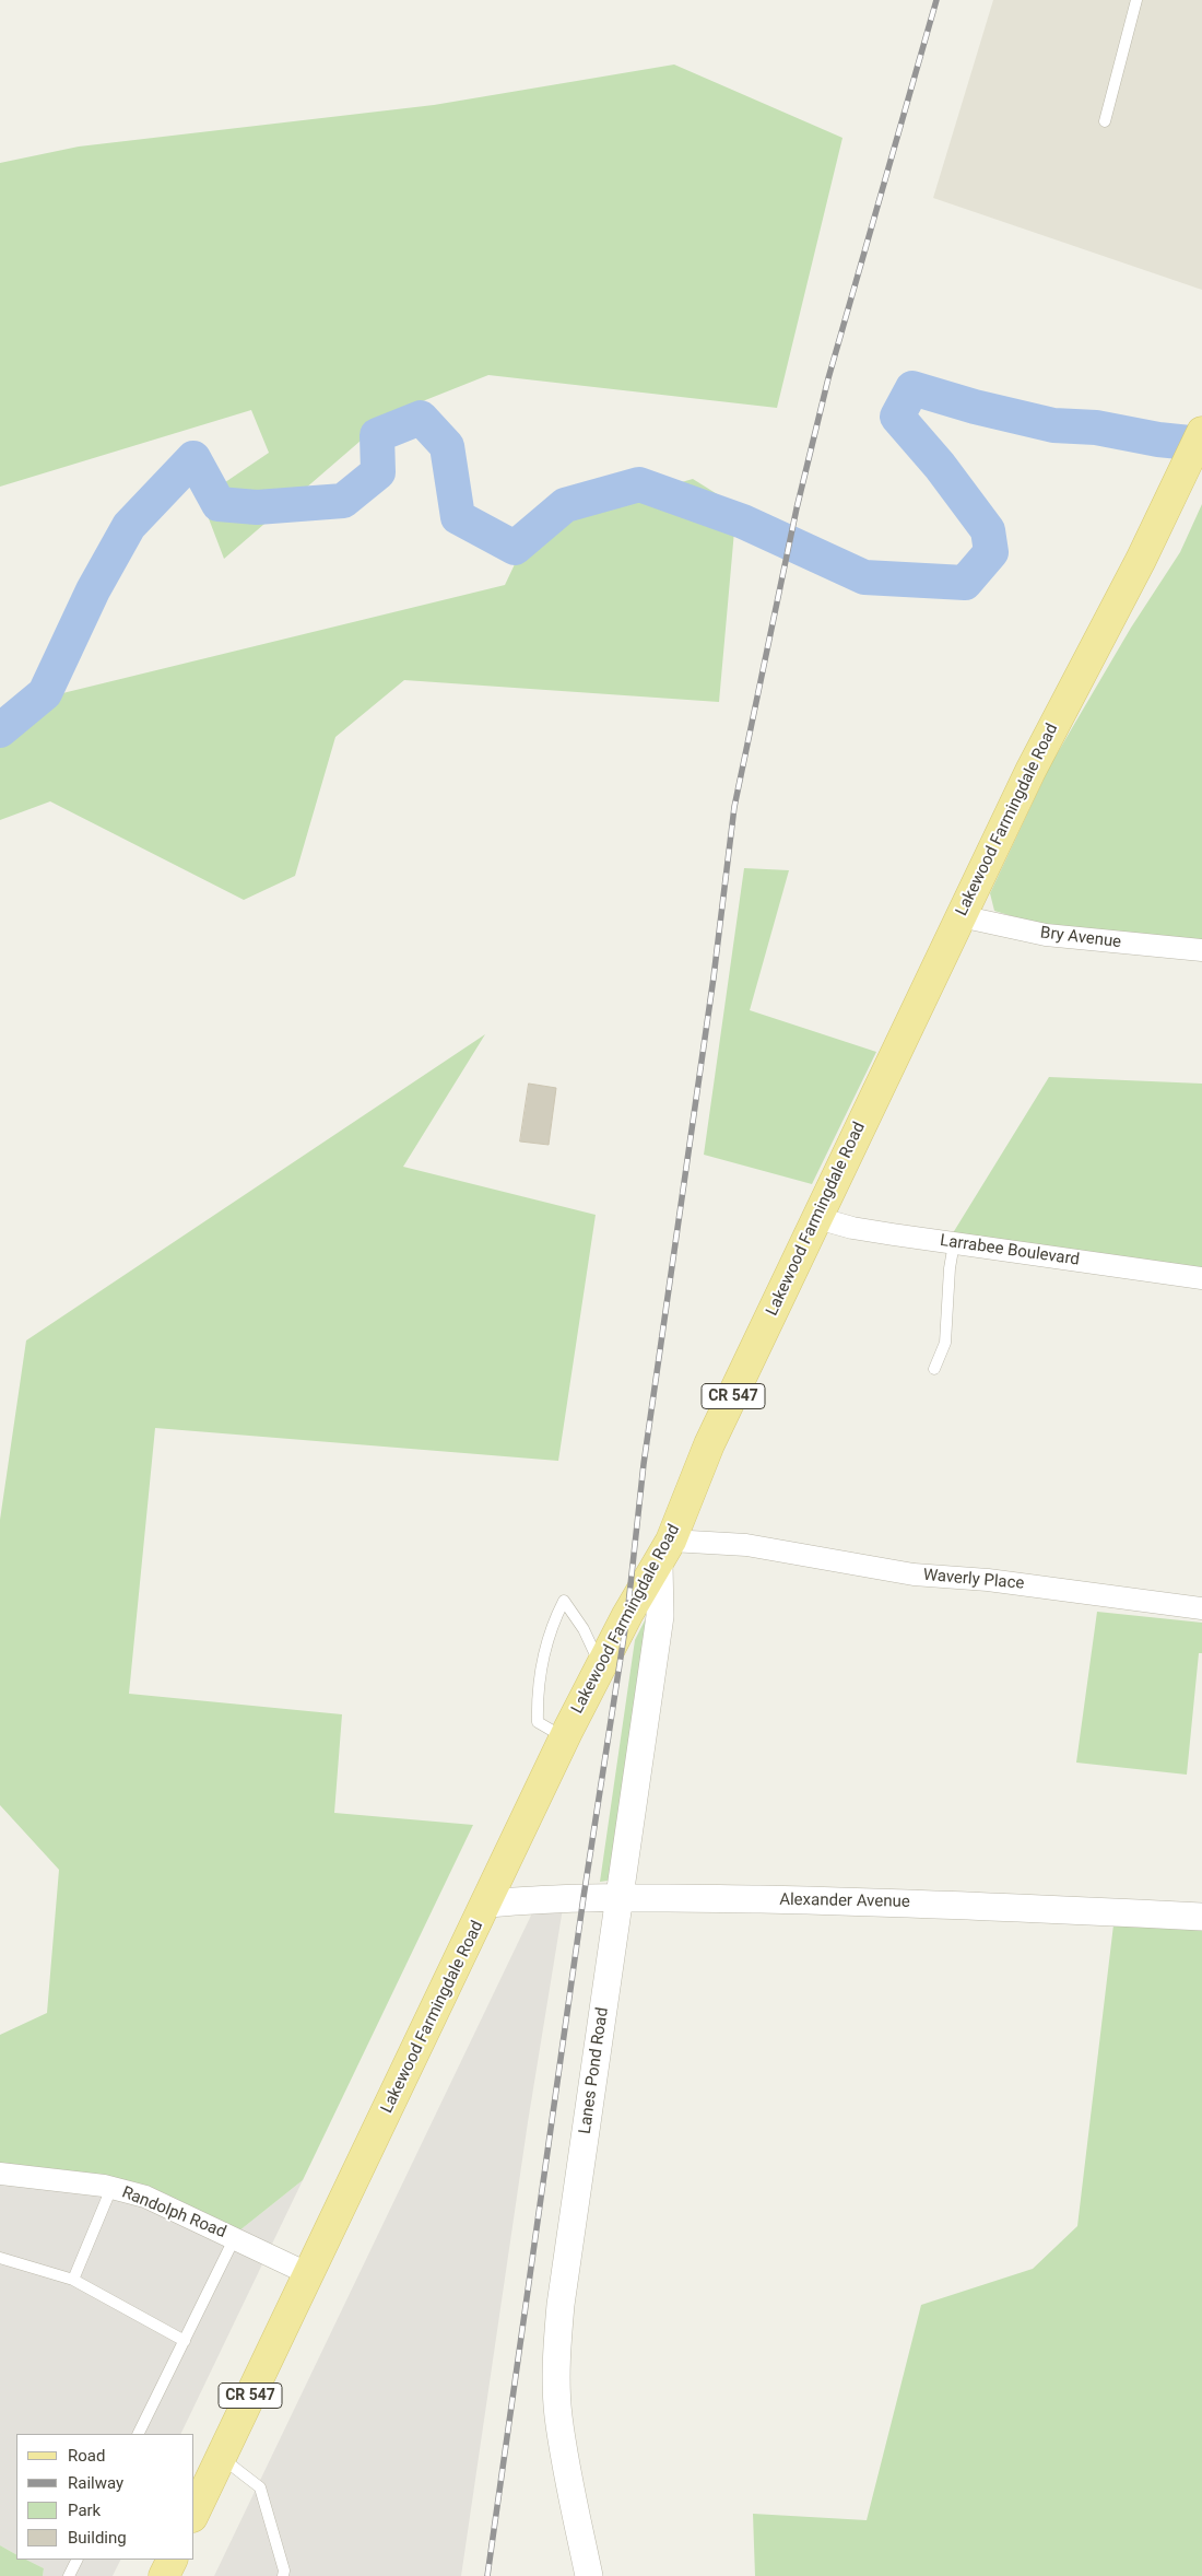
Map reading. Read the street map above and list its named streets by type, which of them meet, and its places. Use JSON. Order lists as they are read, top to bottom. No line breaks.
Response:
{"streets":{"main road":["Lakewood Farmingdale Road","CR 547"],"street":["Bry Avenue","Larrabee Boulevard","Waverly Place","Alexander Avenue","Lanes Pond Road","Randolph Road"]},"crossings":[["Lakewood Farmingdale Road","Bry Avenue"],["Lakewood Farmingdale Road","Larrabee Boulevard"],["Lakewood Farmingdale Road","Waverly Place"],["Lakewood Farmingdale Road","Alexander Avenue"],["Lakewood Farmingdale Road","Lanes Pond Road"],["Lakewood Farmingdale Road","Randolph Road"],["Waverly Place","Lanes Pond Road"],["Alexander Avenue","Lanes Pond Road"]],"legend":["Road","Railway","Park","Building"]}
